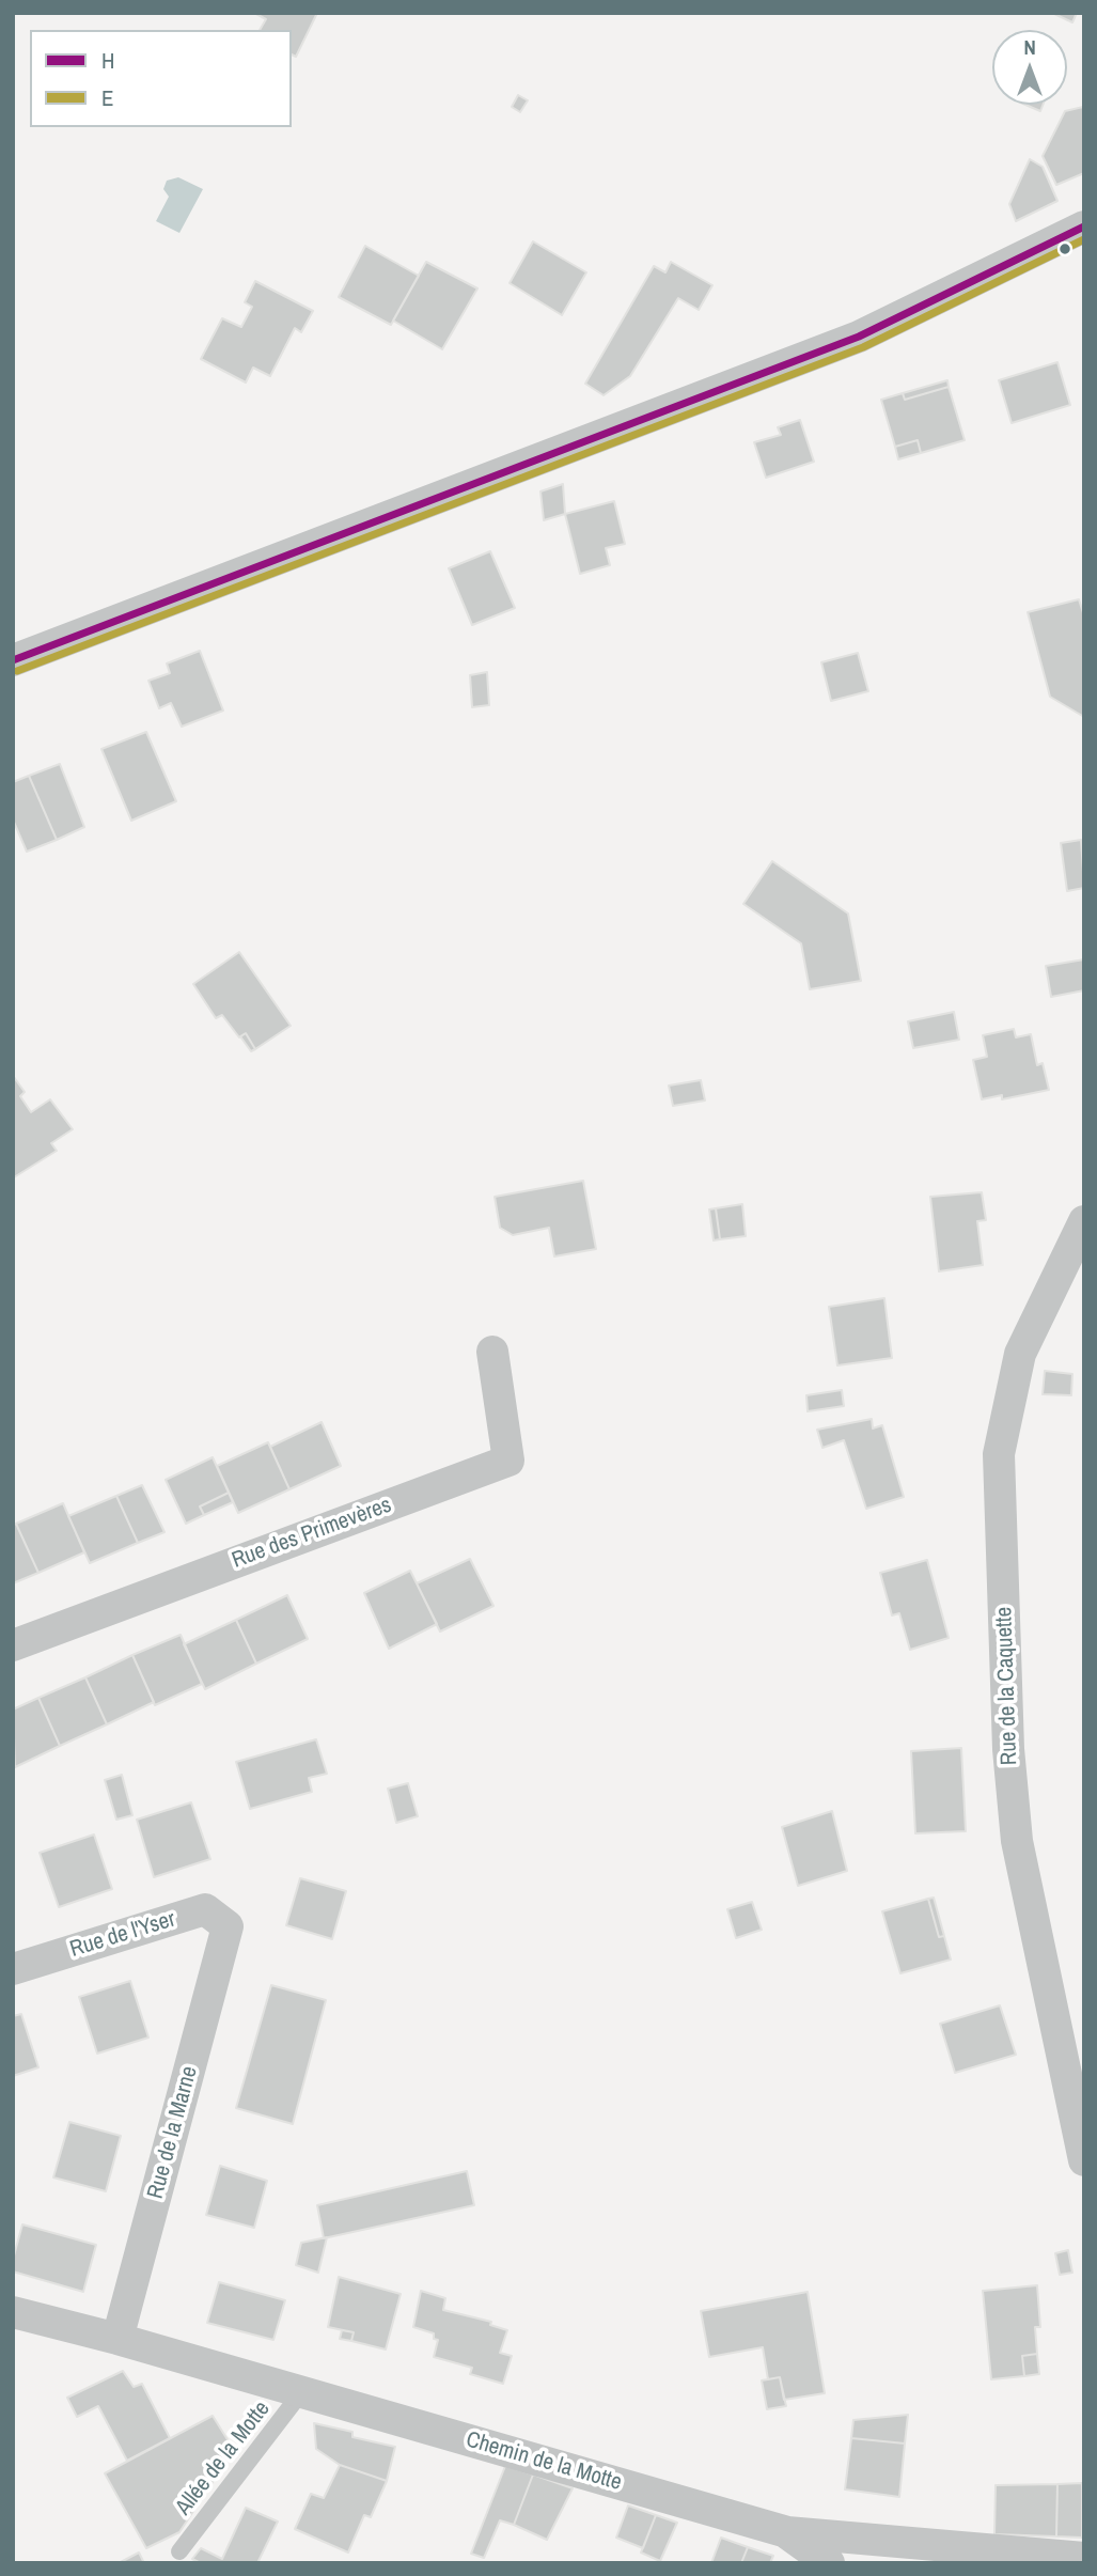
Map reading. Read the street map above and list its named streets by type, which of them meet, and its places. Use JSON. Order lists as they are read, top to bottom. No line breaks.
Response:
{"streets":{"street":["Rue des Primevères","Rue de la Caquette","Rue de l'Yser","Rue de la Marne","Chemin de la Motte"],"lane":["Allée de la Motte"]},"crossings":[["Rue de l'Yser","Rue de la Marne"],["Rue de la Marne","Chemin de la Motte"],["Allée de la Motte","Chemin de la Motte"]],"lines":["transit line H","transit line E"],"legend":["H","E"],"north":"top"}
